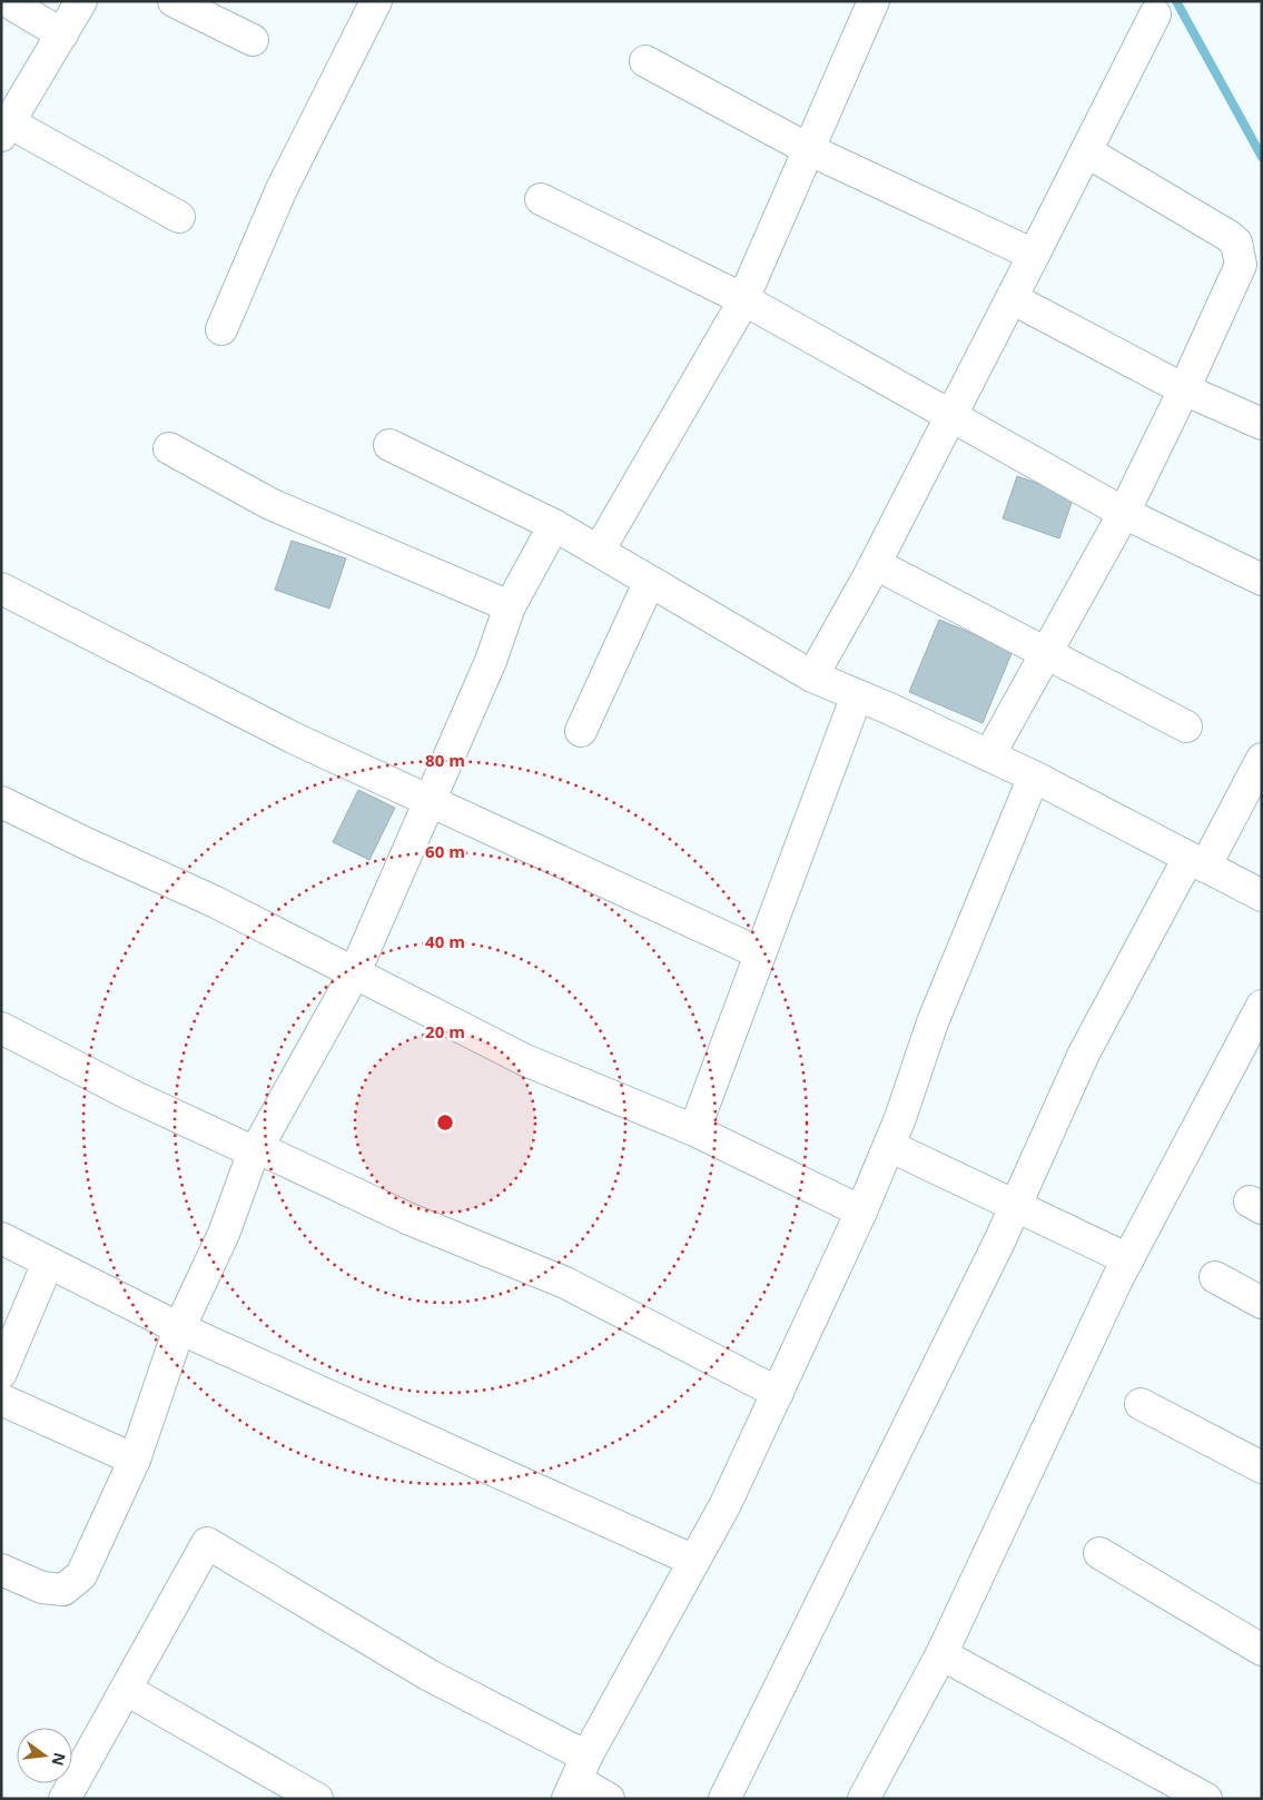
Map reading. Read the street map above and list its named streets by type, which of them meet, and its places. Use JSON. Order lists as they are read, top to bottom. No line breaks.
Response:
{"north":"right","rings":["80 m","60 m","40 m","20 m"]}
